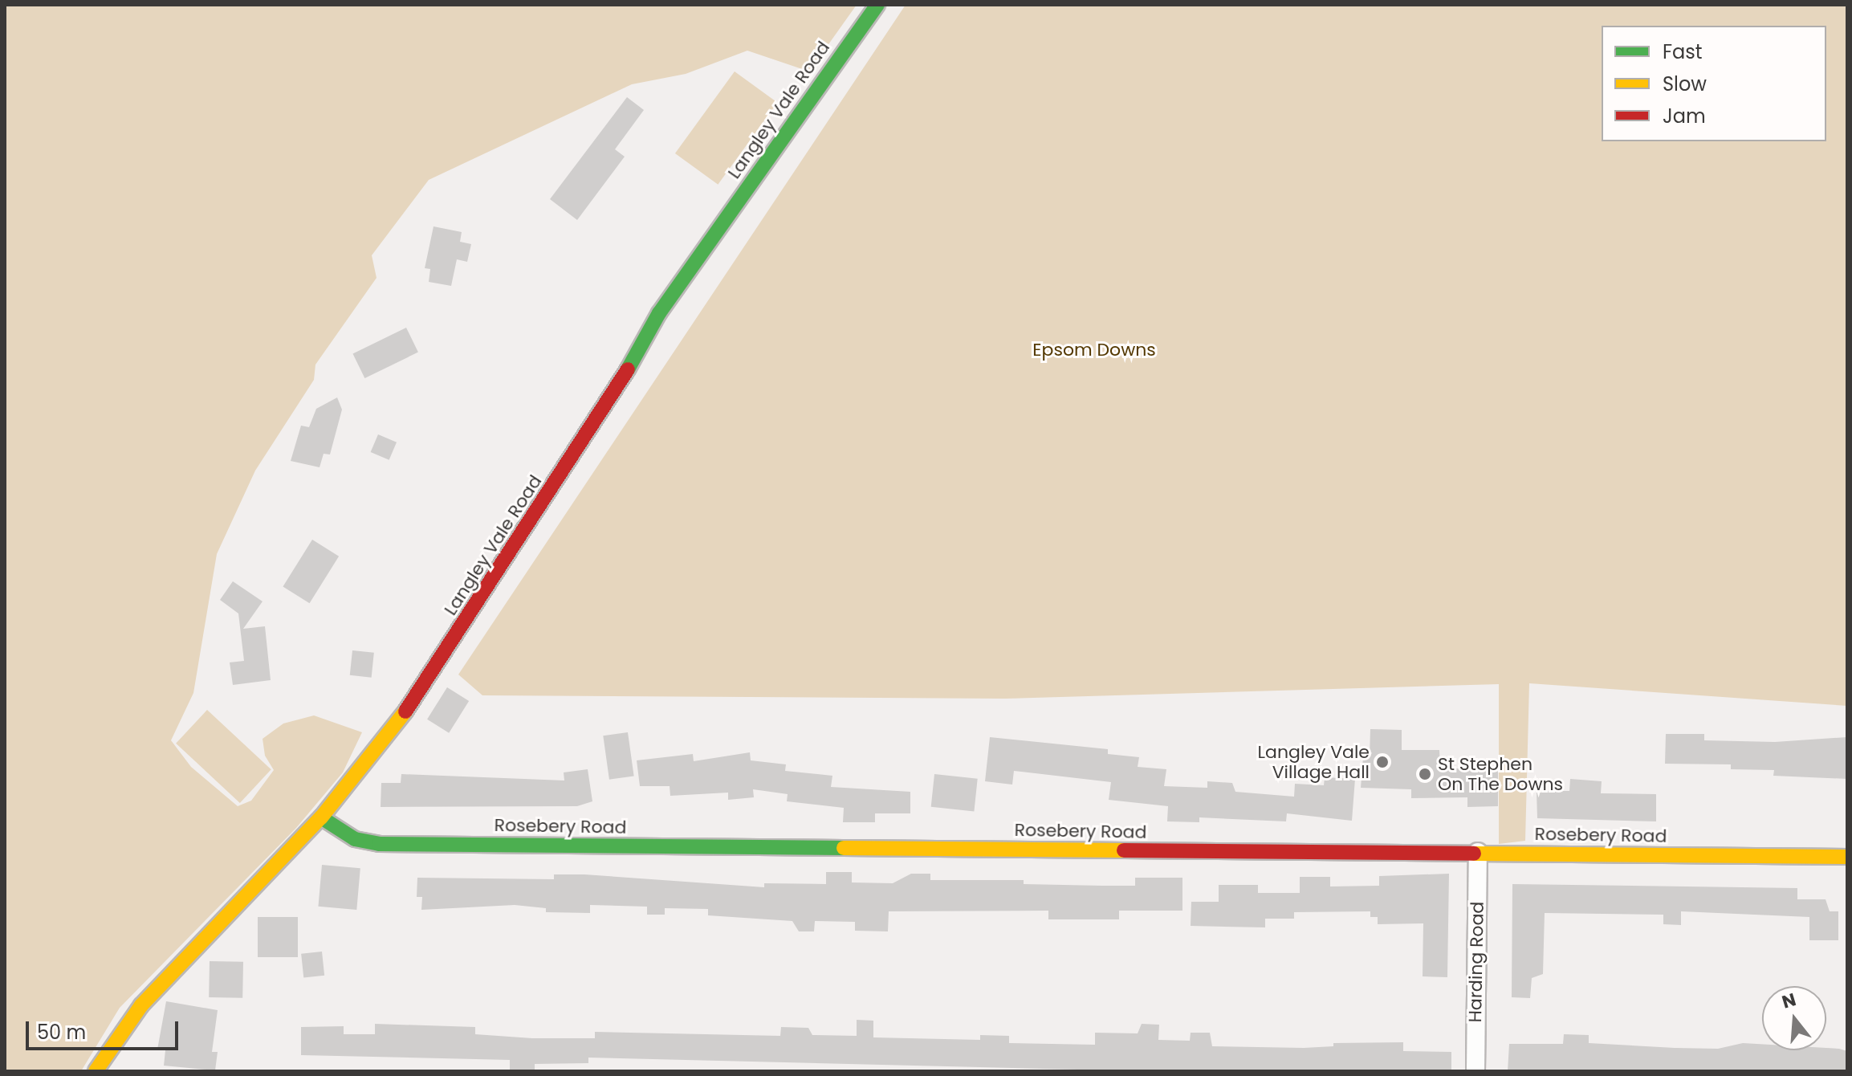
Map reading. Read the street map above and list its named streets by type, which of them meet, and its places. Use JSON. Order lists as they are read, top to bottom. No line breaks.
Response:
{"streets":{"street":["Langley Vale Road","Rosebery Road","Harding Road"]},"crossings":[["Langley Vale Road","Rosebery Road"],["Rosebery Road","Harding Road"]],"parks":["Epsom Downs"],"places":["Langley Vale Village Hall","St Stephen On The Downs"],"legend":["Fast","Slow","Jam"],"scale_bar":"50 m","north":"top"}
